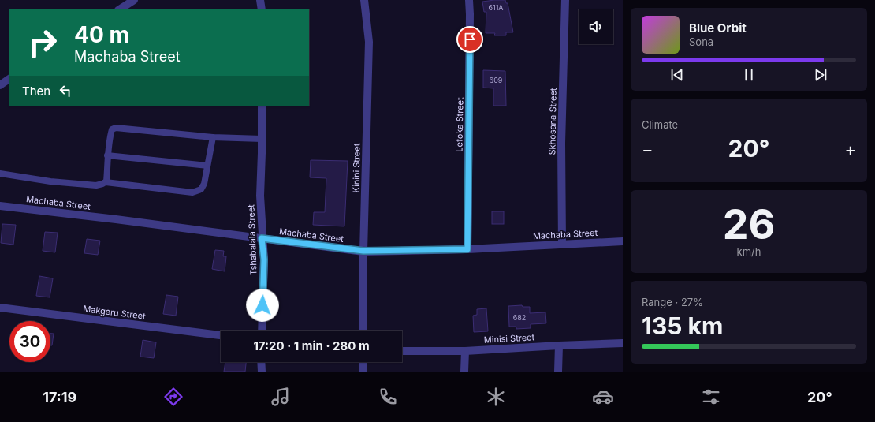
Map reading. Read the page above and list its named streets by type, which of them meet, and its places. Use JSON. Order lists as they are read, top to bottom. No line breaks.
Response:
{"streets":{"street":["Skhosana Street","Lefoka Street","Kinini Street","Machaba Street","Tshabalala Street","Makgeru Street","Minisi Street"]},"crossings":[["Skhosana Street","Machaba Street"],["Lefoka Street","Machaba Street"],["Kinini Street","Machaba Street"],["Machaba Street","Tshabalala Street"]],"house_numbers":["611A","609","682"],"page":{"turn":["40 m","Machaba Street"],"song":["Blue Orbit","Sona"],"then":"Then","tile":["Climate",["26","km/h"],["Range · 27%","135 km"]],"heat":["−","20°","+"],"limit":"30","trip":"17:20 · 1 min · 280 m","tabs":["17:19","20°"]}}
